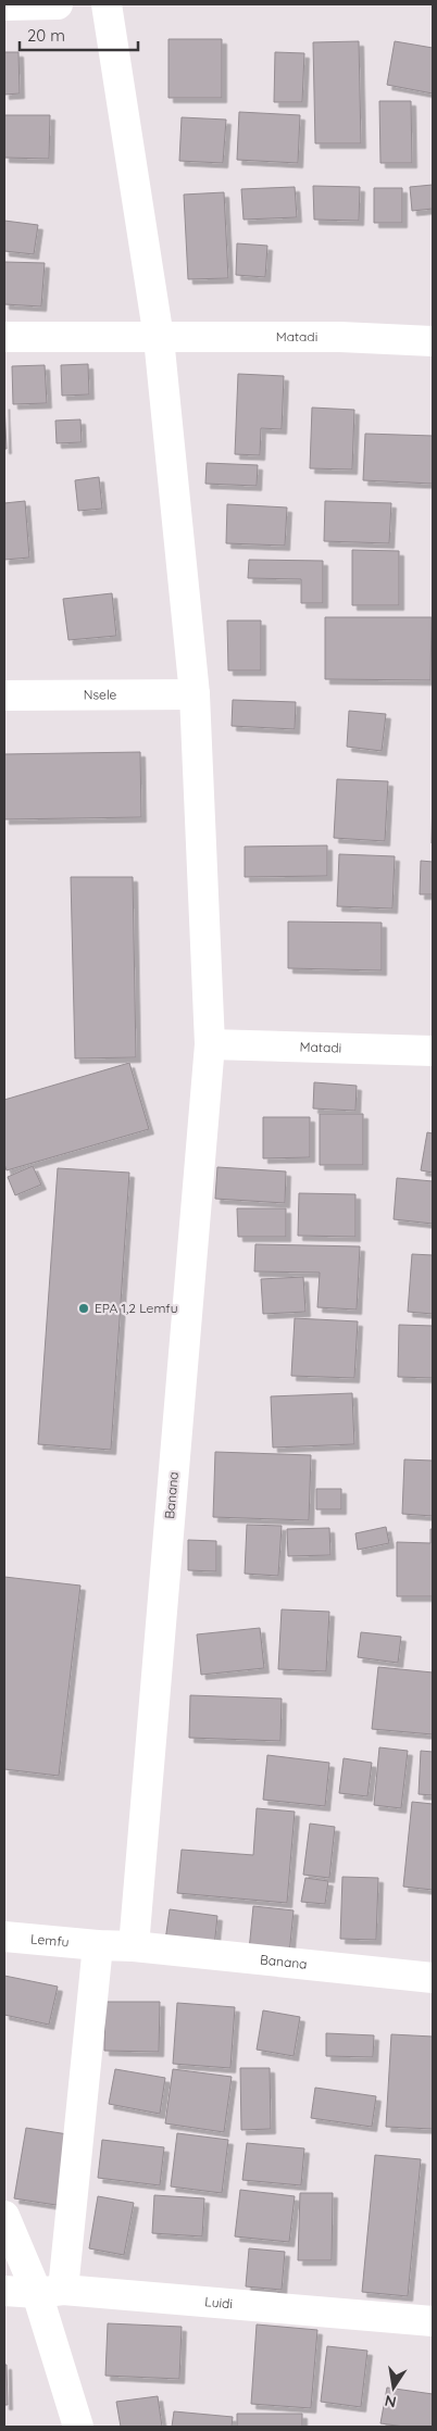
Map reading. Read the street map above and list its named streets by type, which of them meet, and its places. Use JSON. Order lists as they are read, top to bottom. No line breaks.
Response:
{"streets":{"street":["Matadi","Nsele","Banana","Lemfu","Luidi"]},"crossings":[["Matadi","Banana"],["Nsele","Banana"],["Banana","Lemfu"]],"places":["EPA 1,2 Lemfu"],"scale_bar":"20 m","north":"bottom"}
